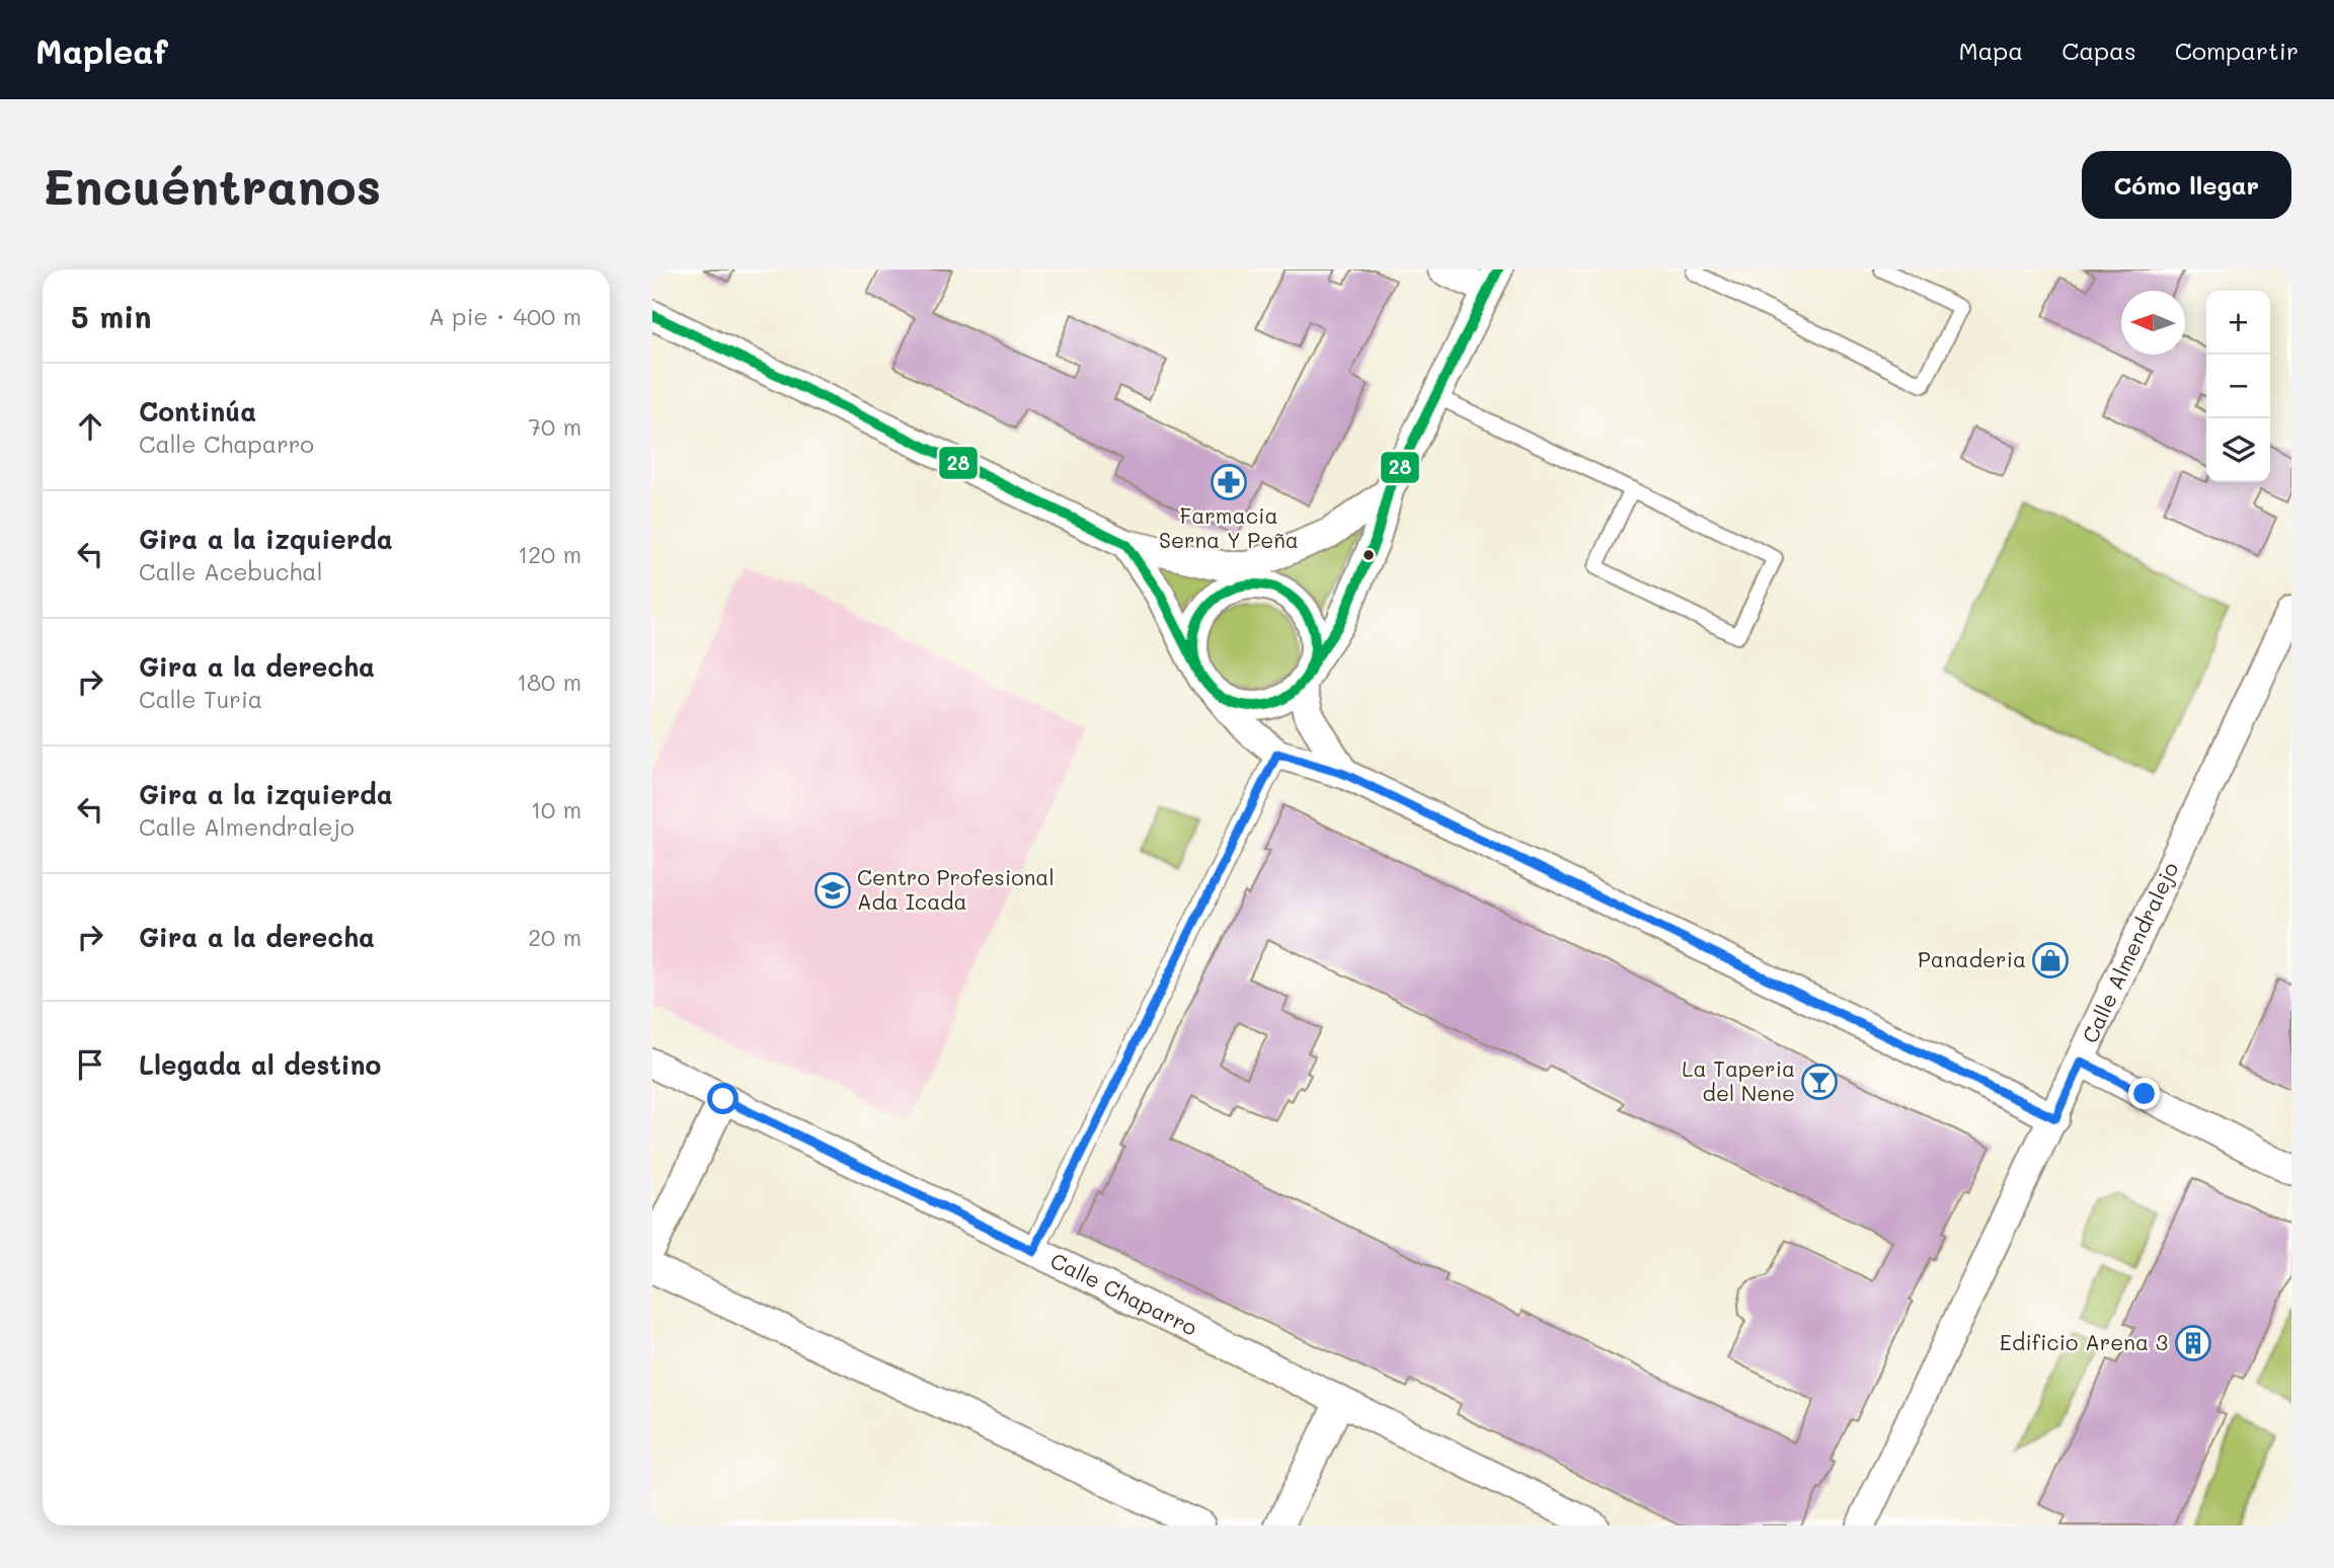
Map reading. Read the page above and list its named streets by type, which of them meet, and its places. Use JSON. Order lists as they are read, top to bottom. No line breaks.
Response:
{"streets":{"street":["Calle Almendralejo","Calle Chaparro"]},"places":{"pharmacy":["Farmacia Serna Y Peña"],"school or university":["Centro Profesional Ada Icada"],"shop":["Panaderia"],"bar":["La Taperia del Nene"],"building":["Edificio Arena 3"]},"lines":["transit line 28"],"north":"left","page":{"header":"Mapleaf","nav":["Mapa","Capas","Compartir"],"buttons":"Cómo llegar","title":"Encuéntranos","heading":["5 min","A pie · 400 m"],"map_buttons":["+","−"],"list":[["Continúa","Calle Chaparro","70 m"],["Gira a la izquierda","Calle Acebuchal","120 m"],["Gira a la derecha","Calle Turia","180 m"],["Gira a la izquierda","Calle Almendralejo","10 m"],["Gira a la derecha","20 m"],"Llegada al destino"]}}
